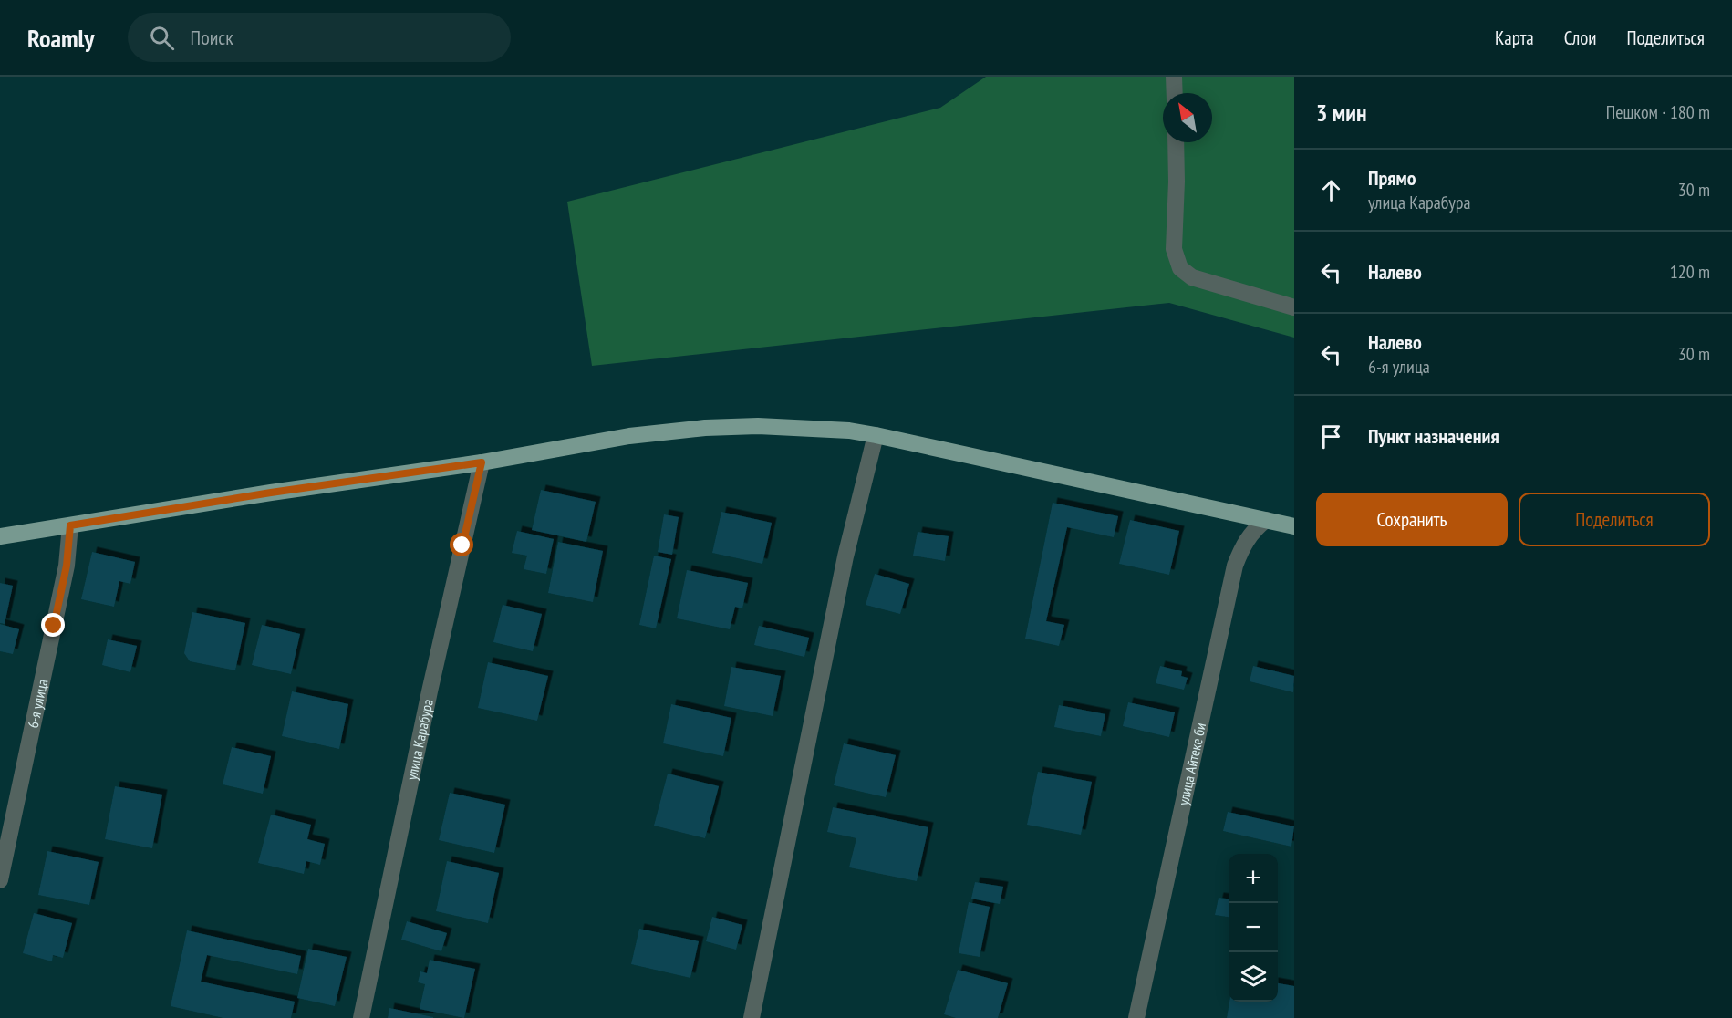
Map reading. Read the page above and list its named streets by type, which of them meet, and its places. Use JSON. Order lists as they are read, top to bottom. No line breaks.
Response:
{"streets":{"street":["6-я улица","улица Карабура","улица Айтеке би"]},"north":"top left","page":{"header":"Roamly","search":"Поиск","nav":["Карта","Слои","Поделиться"],"heading":["3 мин","Пешком · 180 m"],"list":[["Прямо","улица Карабура","30 m"],["Налево","120 m"],["Налево","6-я улица","30 m"],"Пункт назначения"],"buttons":["Сохранить","Поделиться"],"map_buttons":["+","−"]}}
